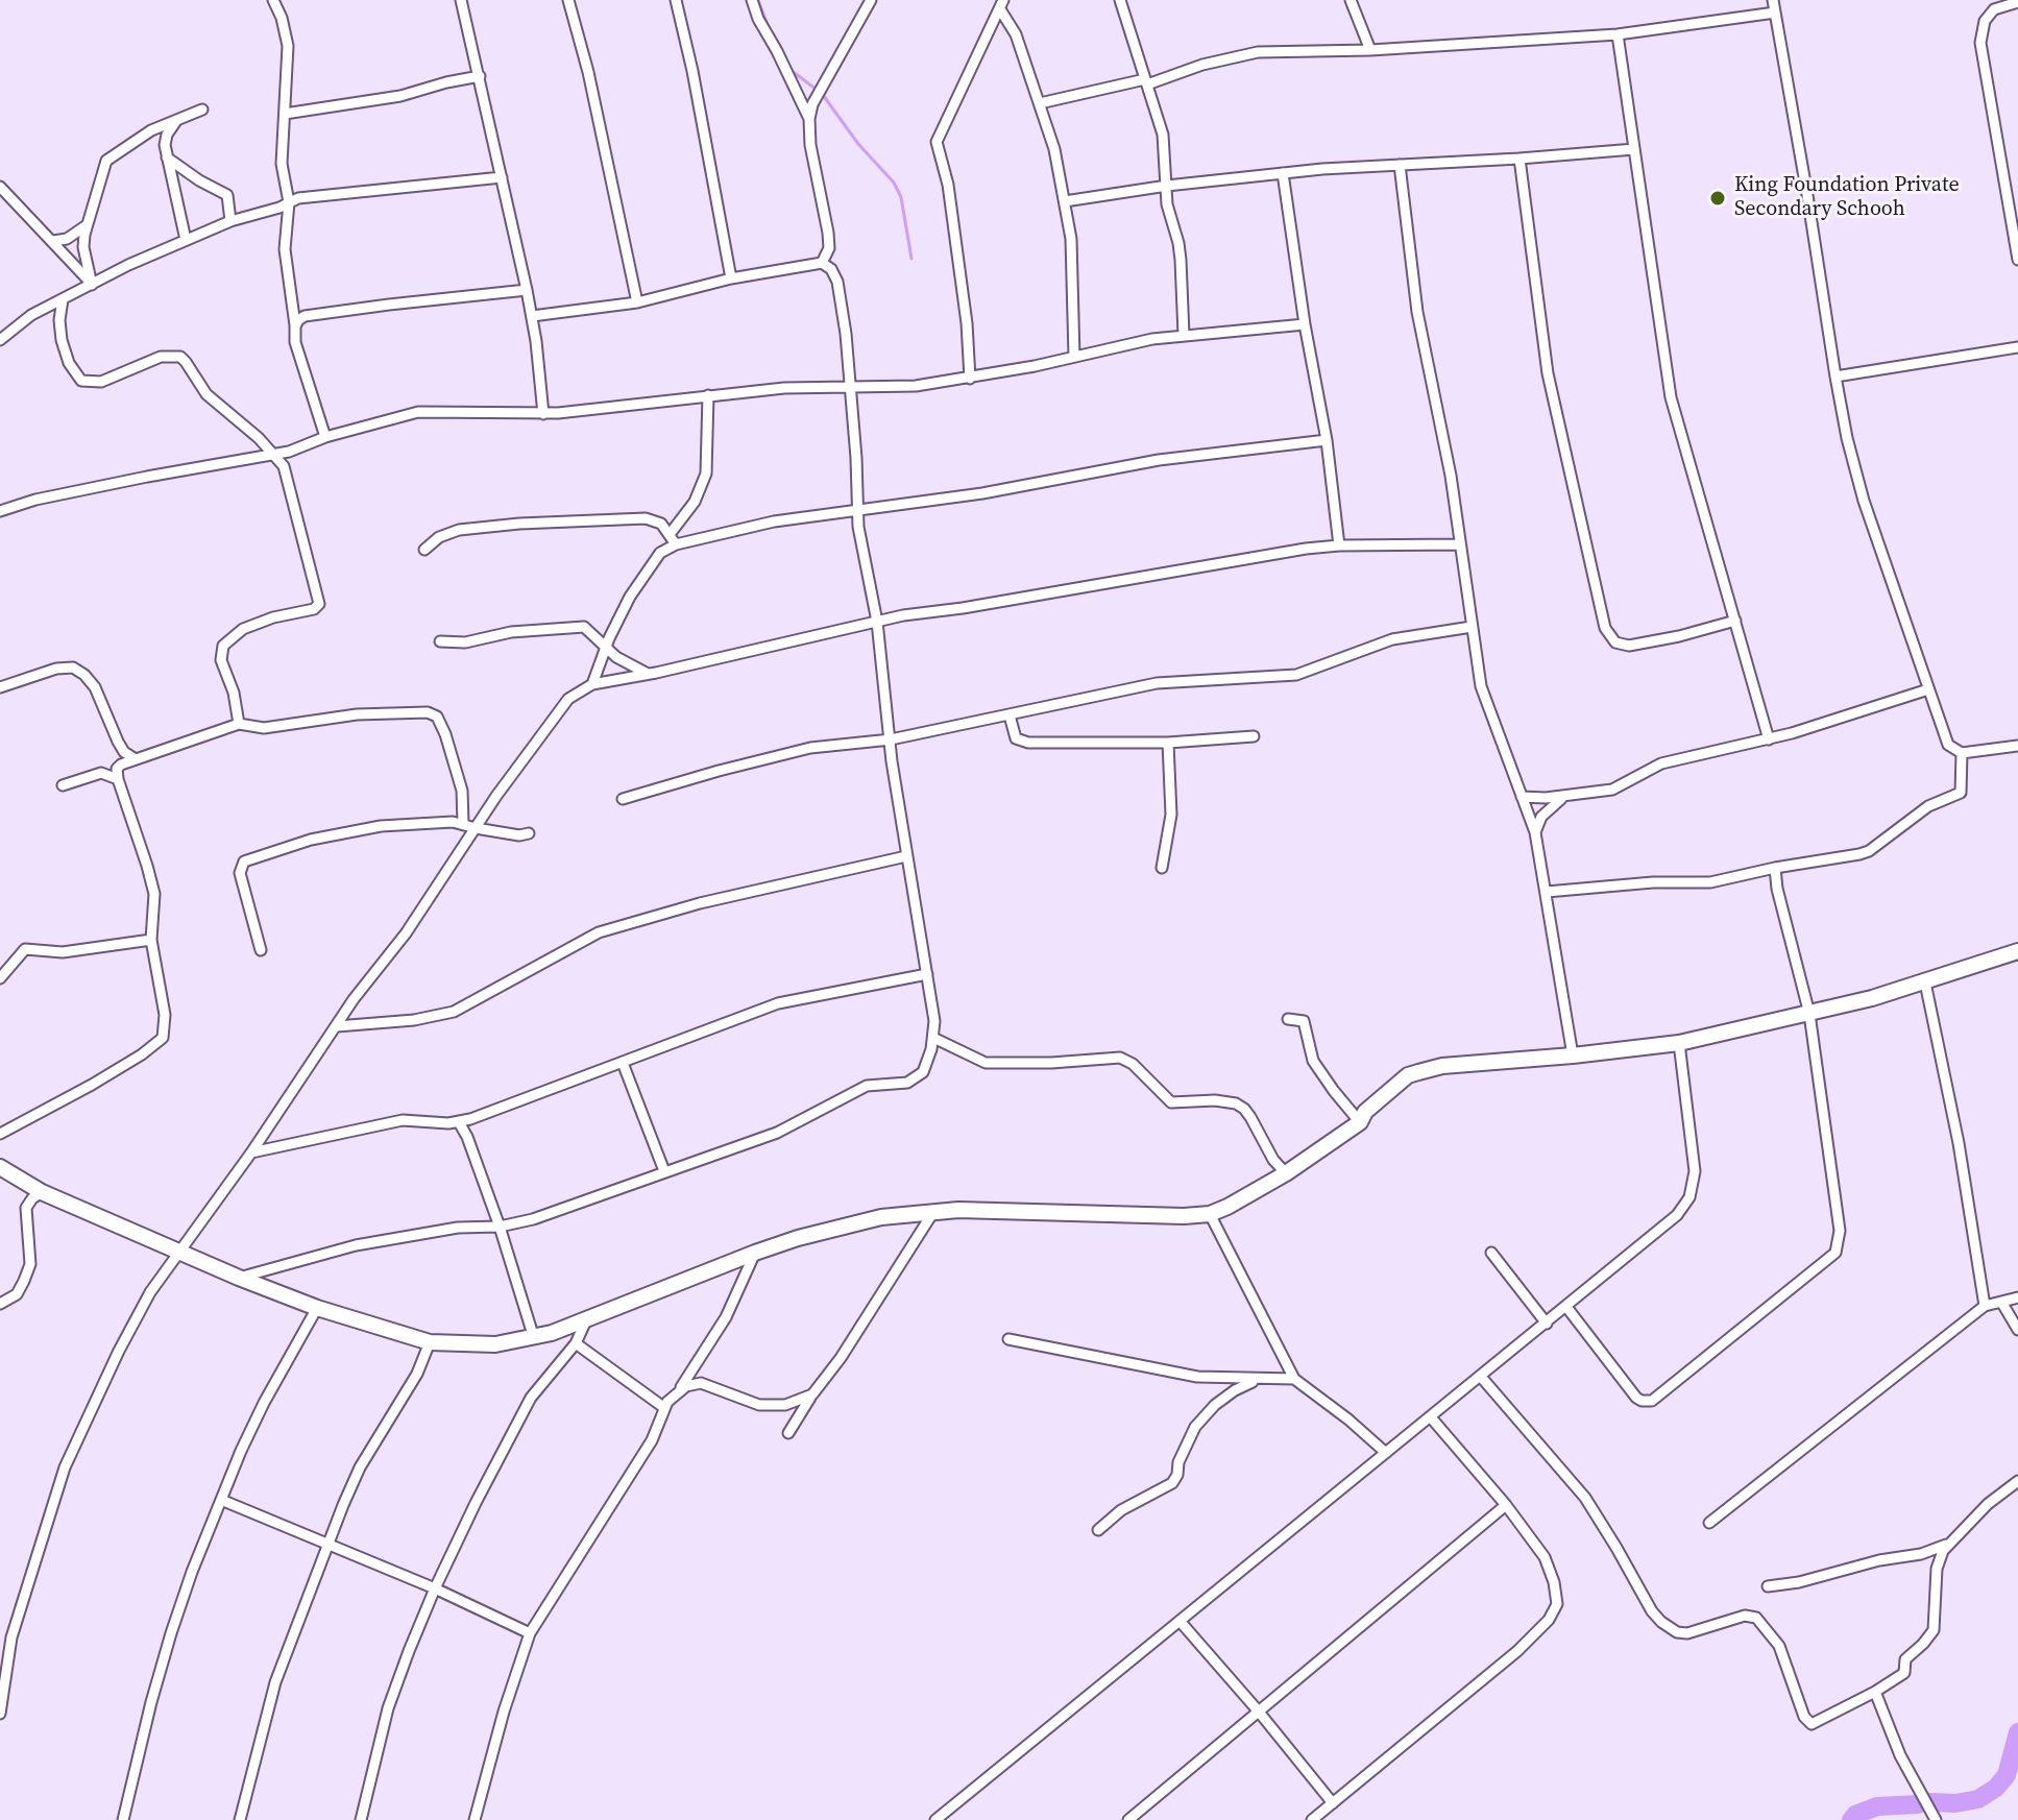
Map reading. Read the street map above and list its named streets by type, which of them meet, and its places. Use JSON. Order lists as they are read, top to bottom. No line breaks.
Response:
{"places":["King Foundation Private Secondary Schooh"]}
